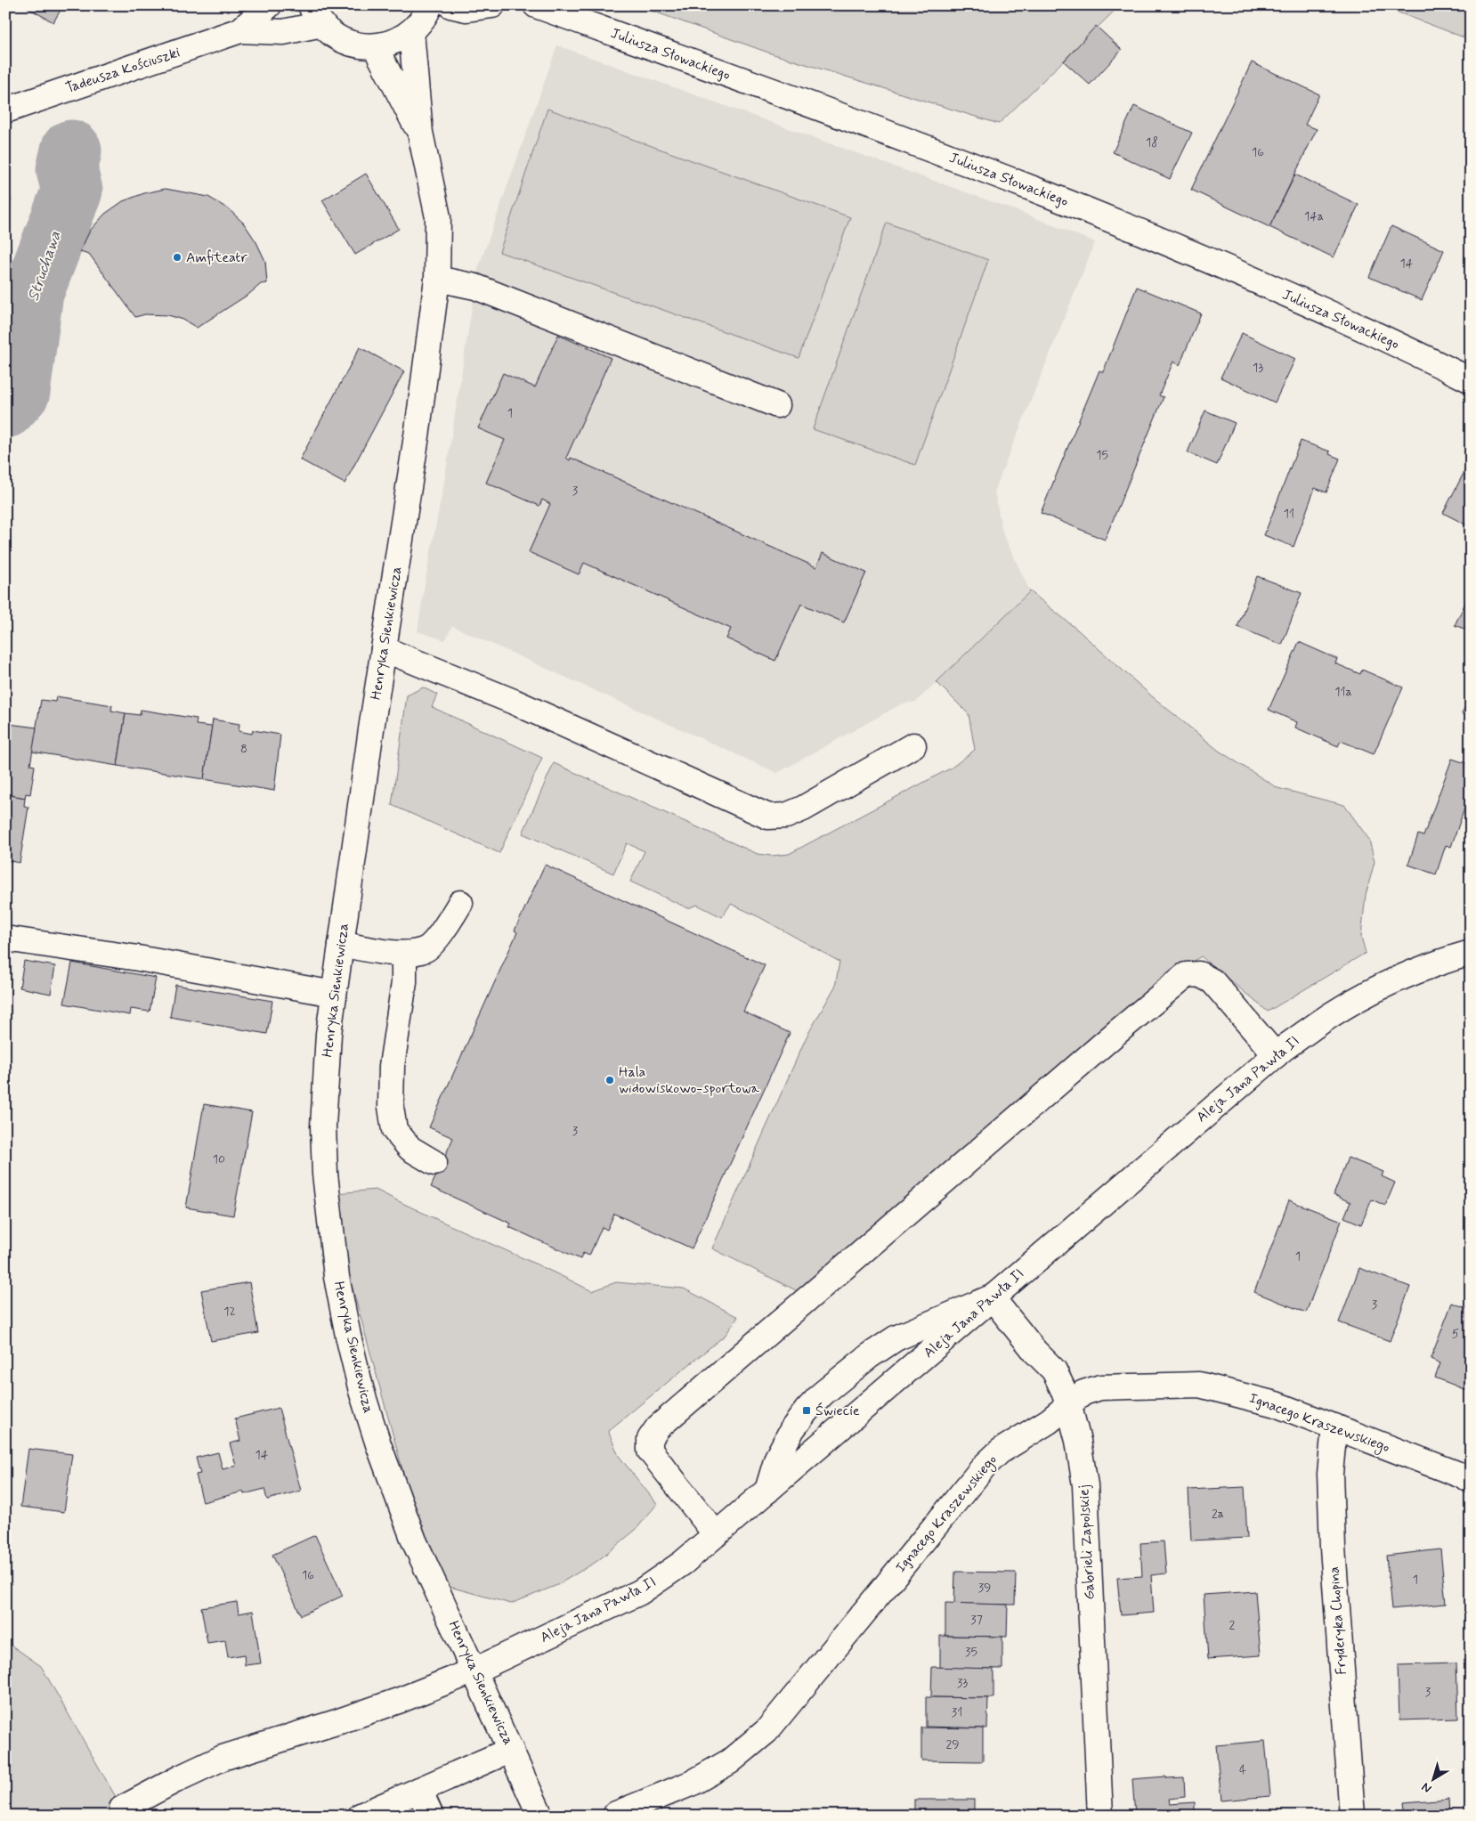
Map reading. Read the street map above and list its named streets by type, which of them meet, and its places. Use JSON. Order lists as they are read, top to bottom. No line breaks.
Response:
{"streets":{"street":["Juliusza Słowackiego","Tadeusza Kościuszki","Henryka Sienkiewicza","Aleja Jana Pawła II","Ignacego Kraszewskiego","Gabrieli Zapolskiej","Fryderyka Chopina"]},"crossings":[["Henryka Sienkiewicza","Aleja Jana Pawła II"],["Aleja Jana Pawła II","Gabrieli Zapolskiej"],["Ignacego Kraszewskiego","Gabrieli Zapolskiej"],["Ignacego Kraszewskiego","Fryderyka Chopina"]],"water":["Struchawa"],"places":{"other":["Amfiteatr","Hala widowiskowo-sportowa"],"transit":["Świecie"]},"house_numbers":["18","16","14a","14","13","1","15","3","11","11a","8","3","10","1","3","12","5","14","2a","16","1","39","37","2","35","33","3","31","29","4"],"north":"bottom left"}
